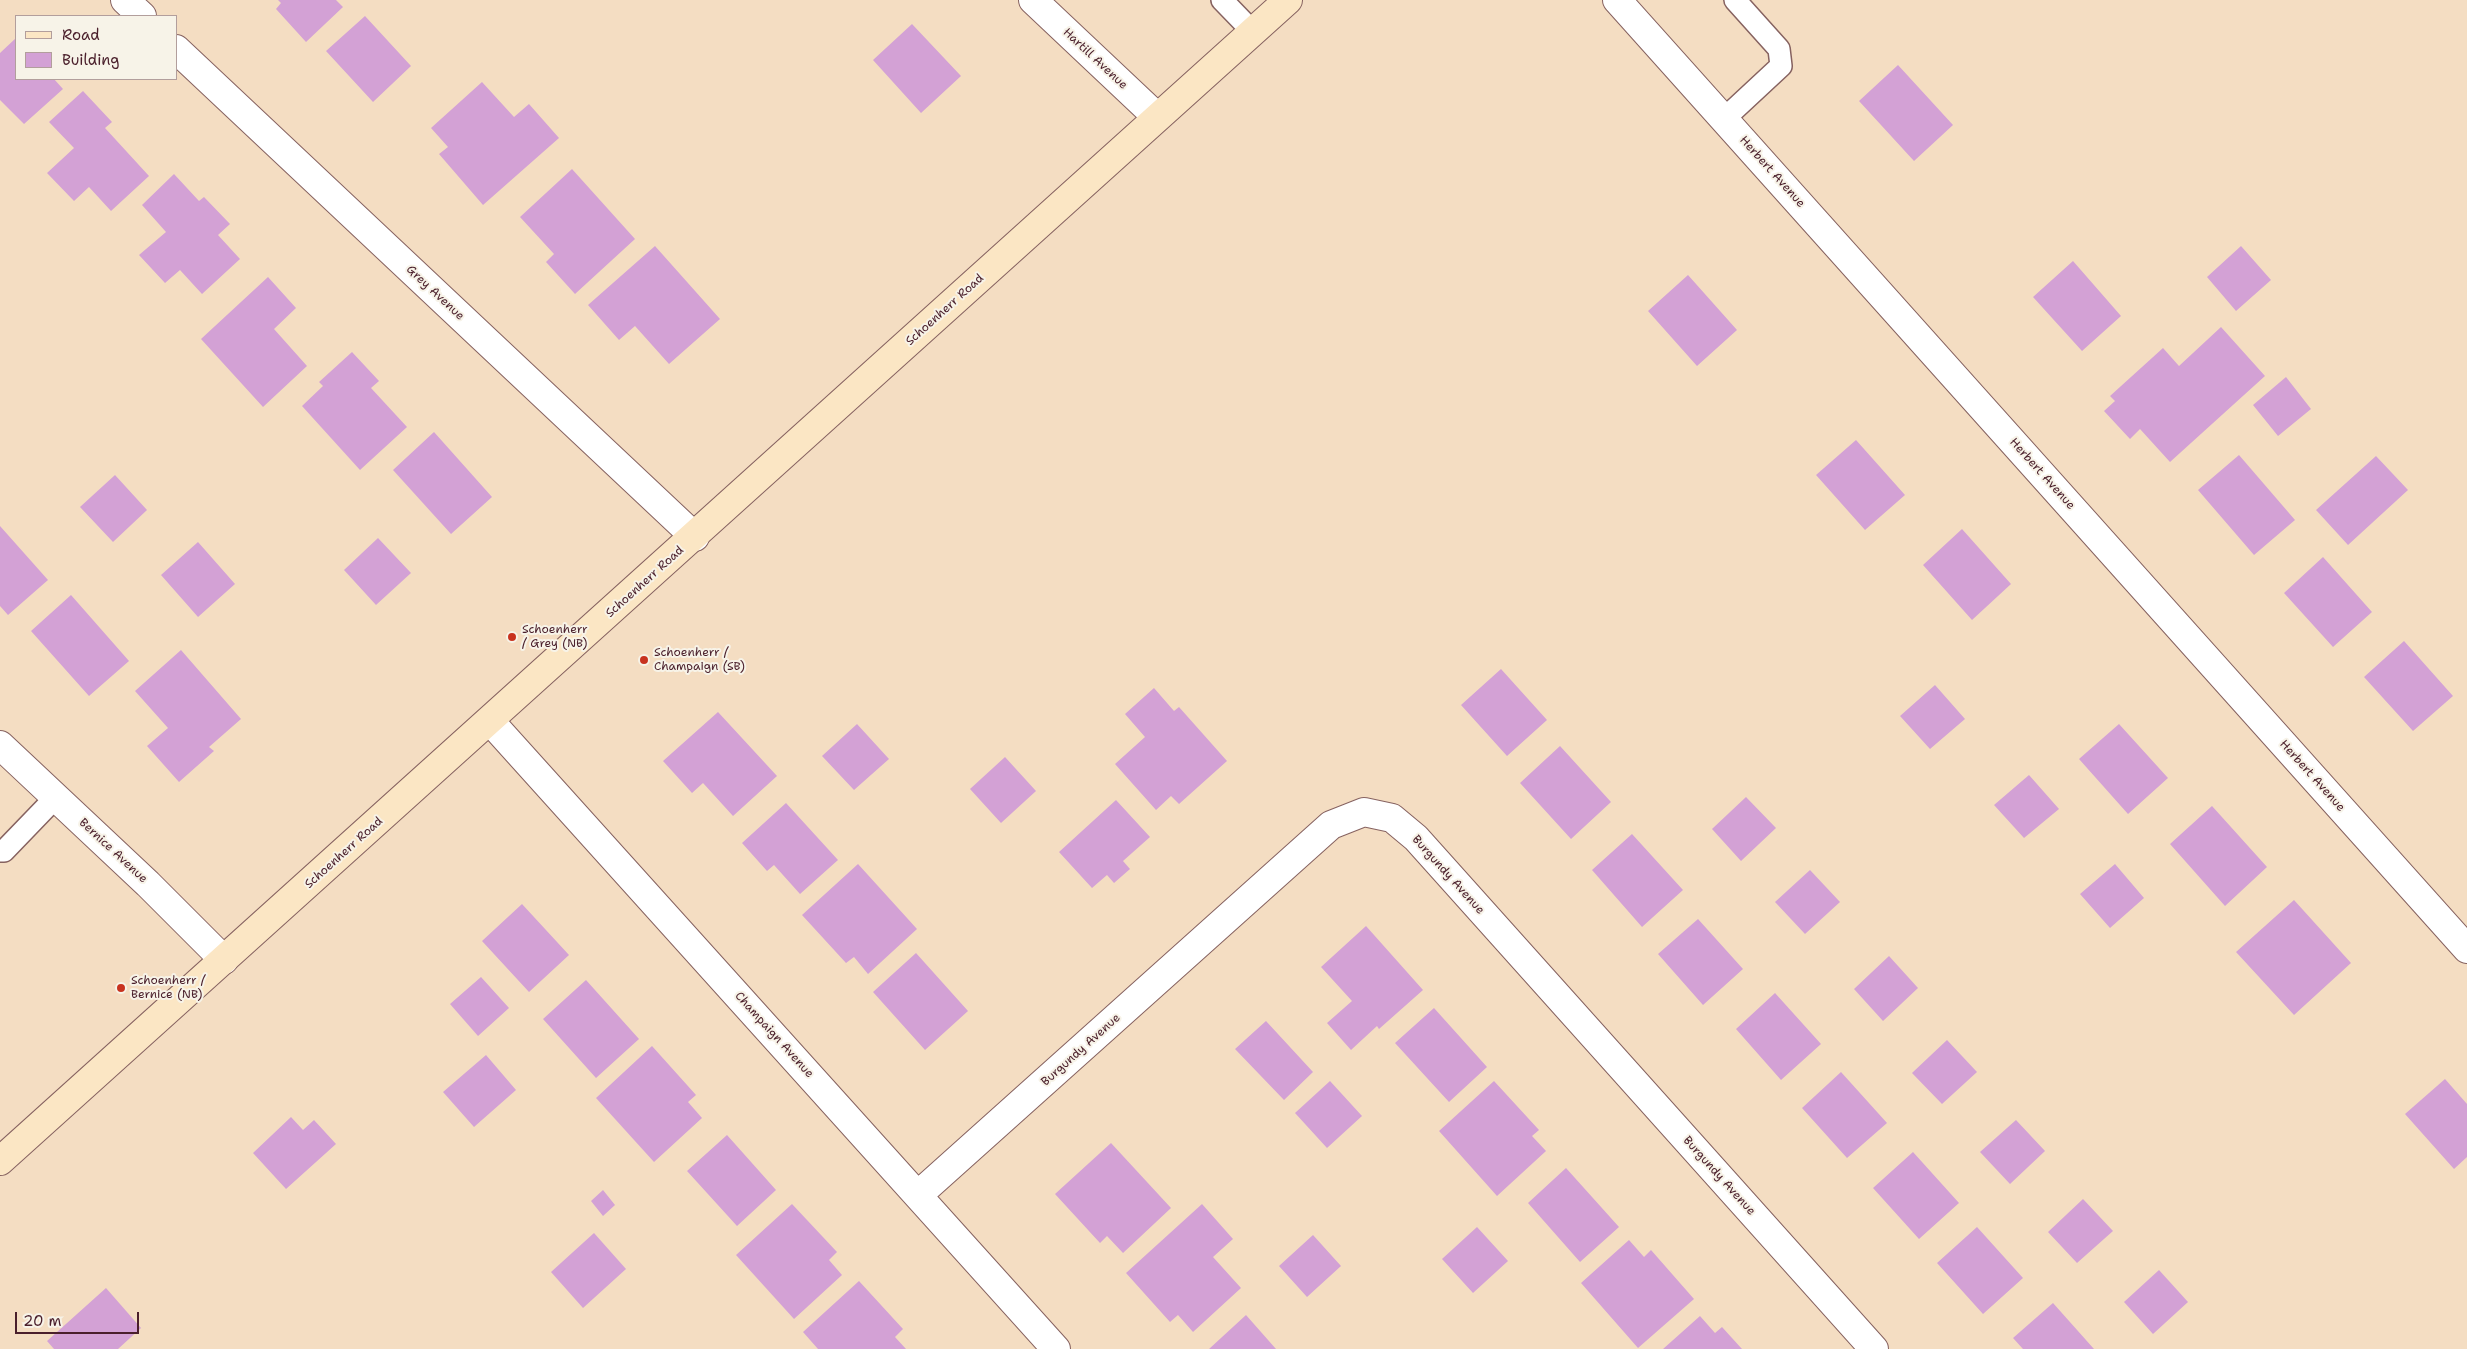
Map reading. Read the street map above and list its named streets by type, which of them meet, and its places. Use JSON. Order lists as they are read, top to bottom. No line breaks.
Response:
{"streets":{"main road":["Schoenherr Road"],"street":["Hartill Avenue","Herbert Avenue","Grey Avenue","Bernice Avenue","Burgundy Avenue","Champaign Avenue"]},"crossings":[["Hartill Avenue","Schoenherr Road"],["Grey Avenue","Schoenherr Road"],["Schoenherr Road","Bernice Avenue"],["Schoenherr Road","Champaign Avenue"],["Burgundy Avenue","Champaign Avenue"]],"places":["Schoenherr / Grey (NB)","Schoenherr / Champaign (SB)","Schoenherr / Bernice (NB)"],"legend":["Road","Building"],"scale_bar":"20 m"}
